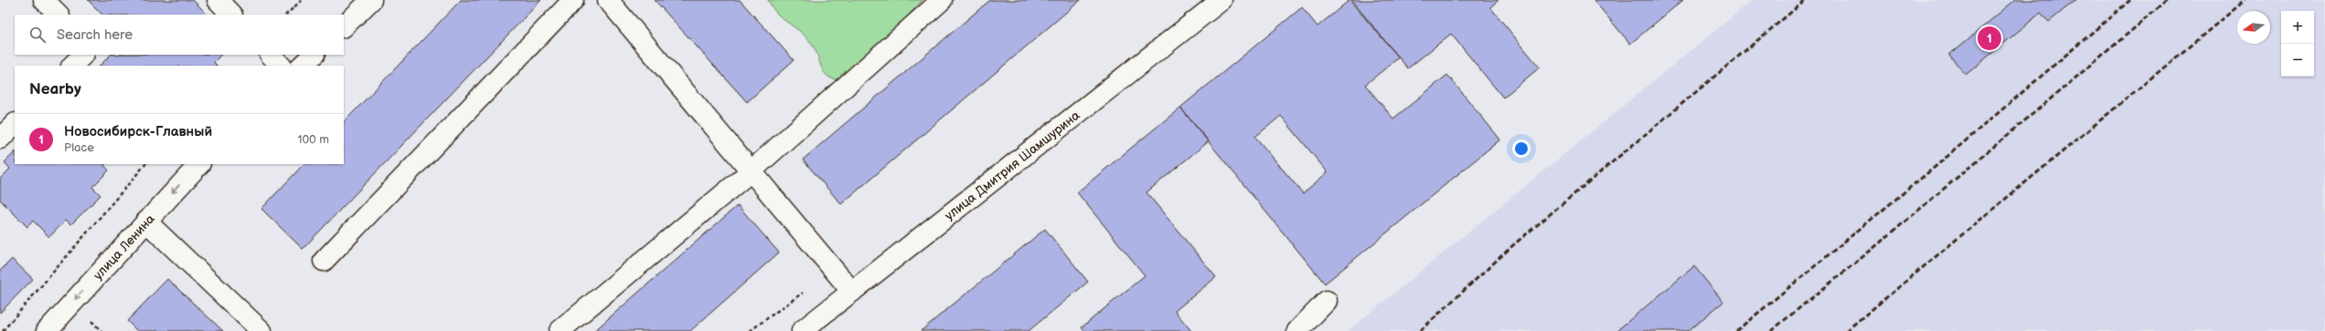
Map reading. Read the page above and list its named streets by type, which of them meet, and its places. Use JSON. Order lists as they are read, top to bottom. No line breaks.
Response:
{"streets":{"street":["улица Дмитрия Шамшурина","улица Ленина"]},"one_way":["улица Ленина"],"north":"left","page":{"map_buttons":["+","−"],"search":"Search here","pins":"1","heading":"Nearby","list":[{"mark":"1","name":"Новосибирск-Главный","note":"Place","value":"100 m"}]}}
